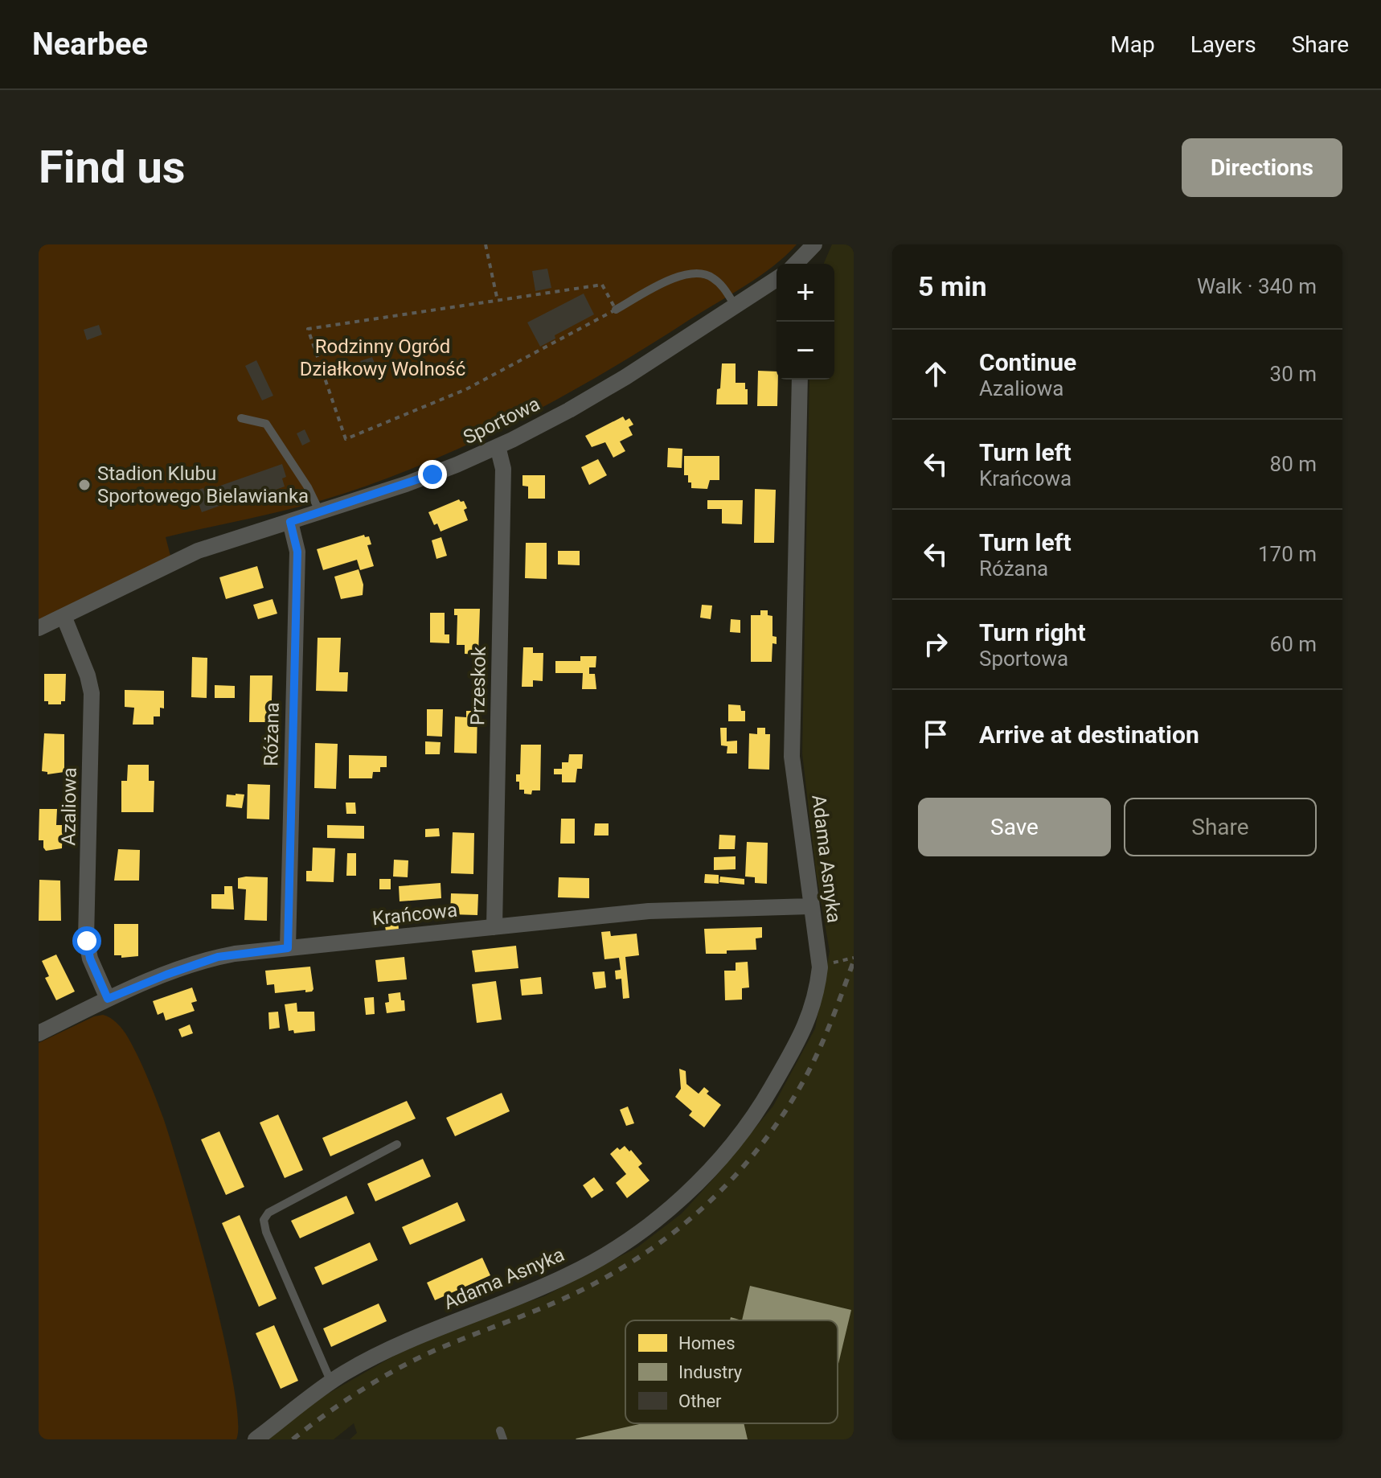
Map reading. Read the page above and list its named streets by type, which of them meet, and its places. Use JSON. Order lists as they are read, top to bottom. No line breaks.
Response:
{"streets":{"street":["Sportowa","Przeskok","Różana","Azaliowa","Adama Asnyka","Krańcowa"]},"crossings":[["Sportowa","Przeskok"],["Sportowa","Różana"],["Sportowa","Azaliowa"],["Przeskok","Krańcowa"],["Różana","Krańcowa"],["Azaliowa","Krańcowa"],["Adama Asnyka","Krańcowa"]],"parks":["Rodzinny Ogród Działkowy Wolność"],"places":["Stadion Klubu Sportowego Bielawianka"],"legend":["Homes","Industry","Other"],"page":{"header":"Nearbee","nav":["Map","Layers","Share"],"buttons":["Directions",["Save","Share"]],"title":"Find us","heading":["5 min","Walk · 340 m"],"map_buttons":["+","−"],"list":[["Continue","Azaliowa","30 m"],["Turn left","Krańcowa","80 m"],["Turn left","Różana","170 m"],["Turn right","Sportowa","60 m"],"Arrive at destination"]}}
